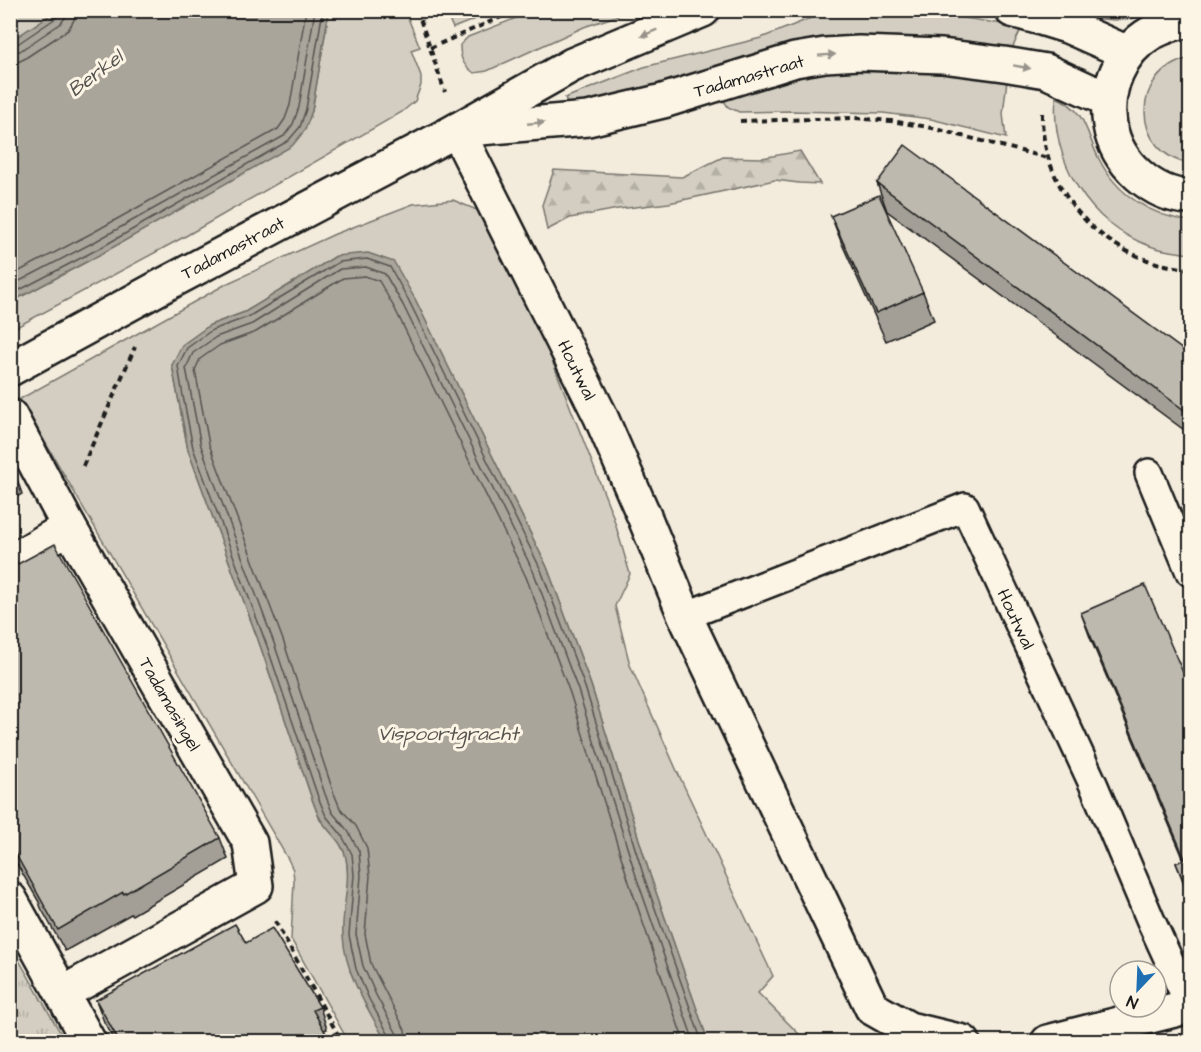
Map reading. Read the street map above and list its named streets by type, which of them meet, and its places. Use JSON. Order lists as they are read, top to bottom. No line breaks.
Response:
{"streets":{"street":["Tadamastraat","Houtwal","Tadamasingel"]},"crossings":[["Tadamastraat","Houtwal"]],"water":["Berkel","Vispoortgracht"],"north":"bottom left"}
